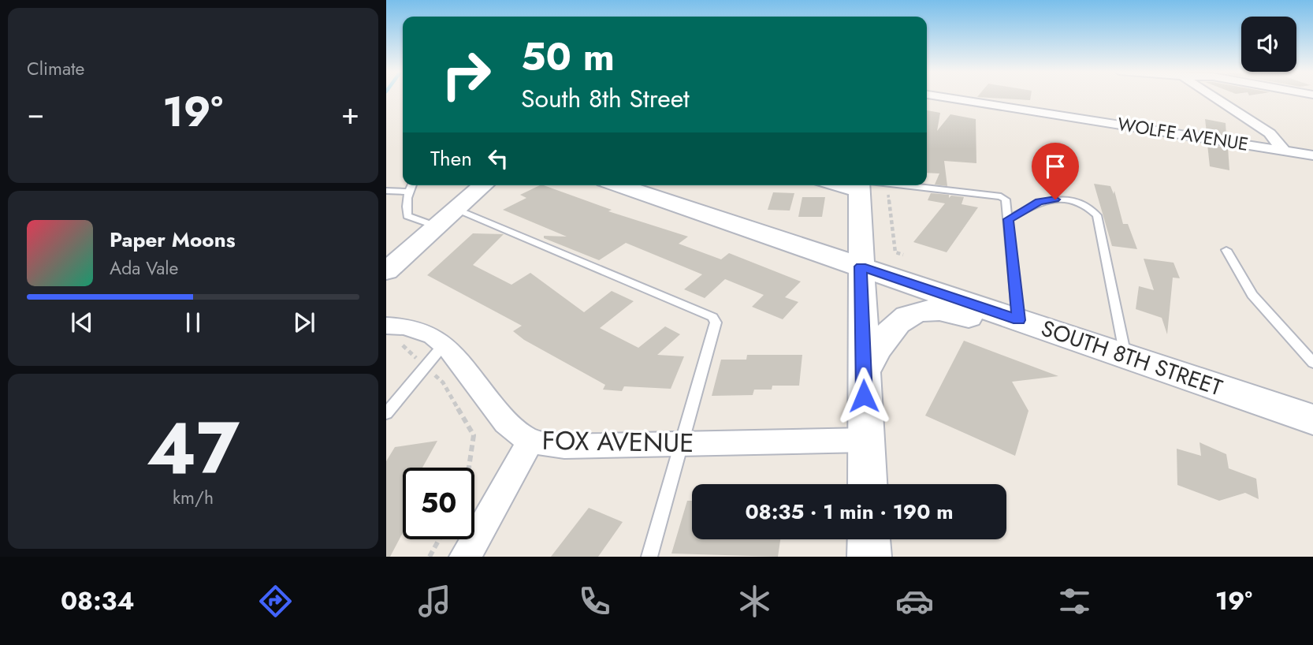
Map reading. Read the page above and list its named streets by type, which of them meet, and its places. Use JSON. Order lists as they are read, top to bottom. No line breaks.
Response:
{"streets":{"main road":["SOUTH 8TH STREET"],"street":["WOLFE AVENUE","FOX AVENUE"]},"page":{"tile":["Climate",["47","km/h"]],"turn":["50 m","South 8th Street"],"heat":["−","19°","+"],"then":"Then","song":["Paper Moons","Ada Vale"],"limit":"50","trip":"08:35 · 1 min · 190 m","tabs":["08:34","19°"]}}
